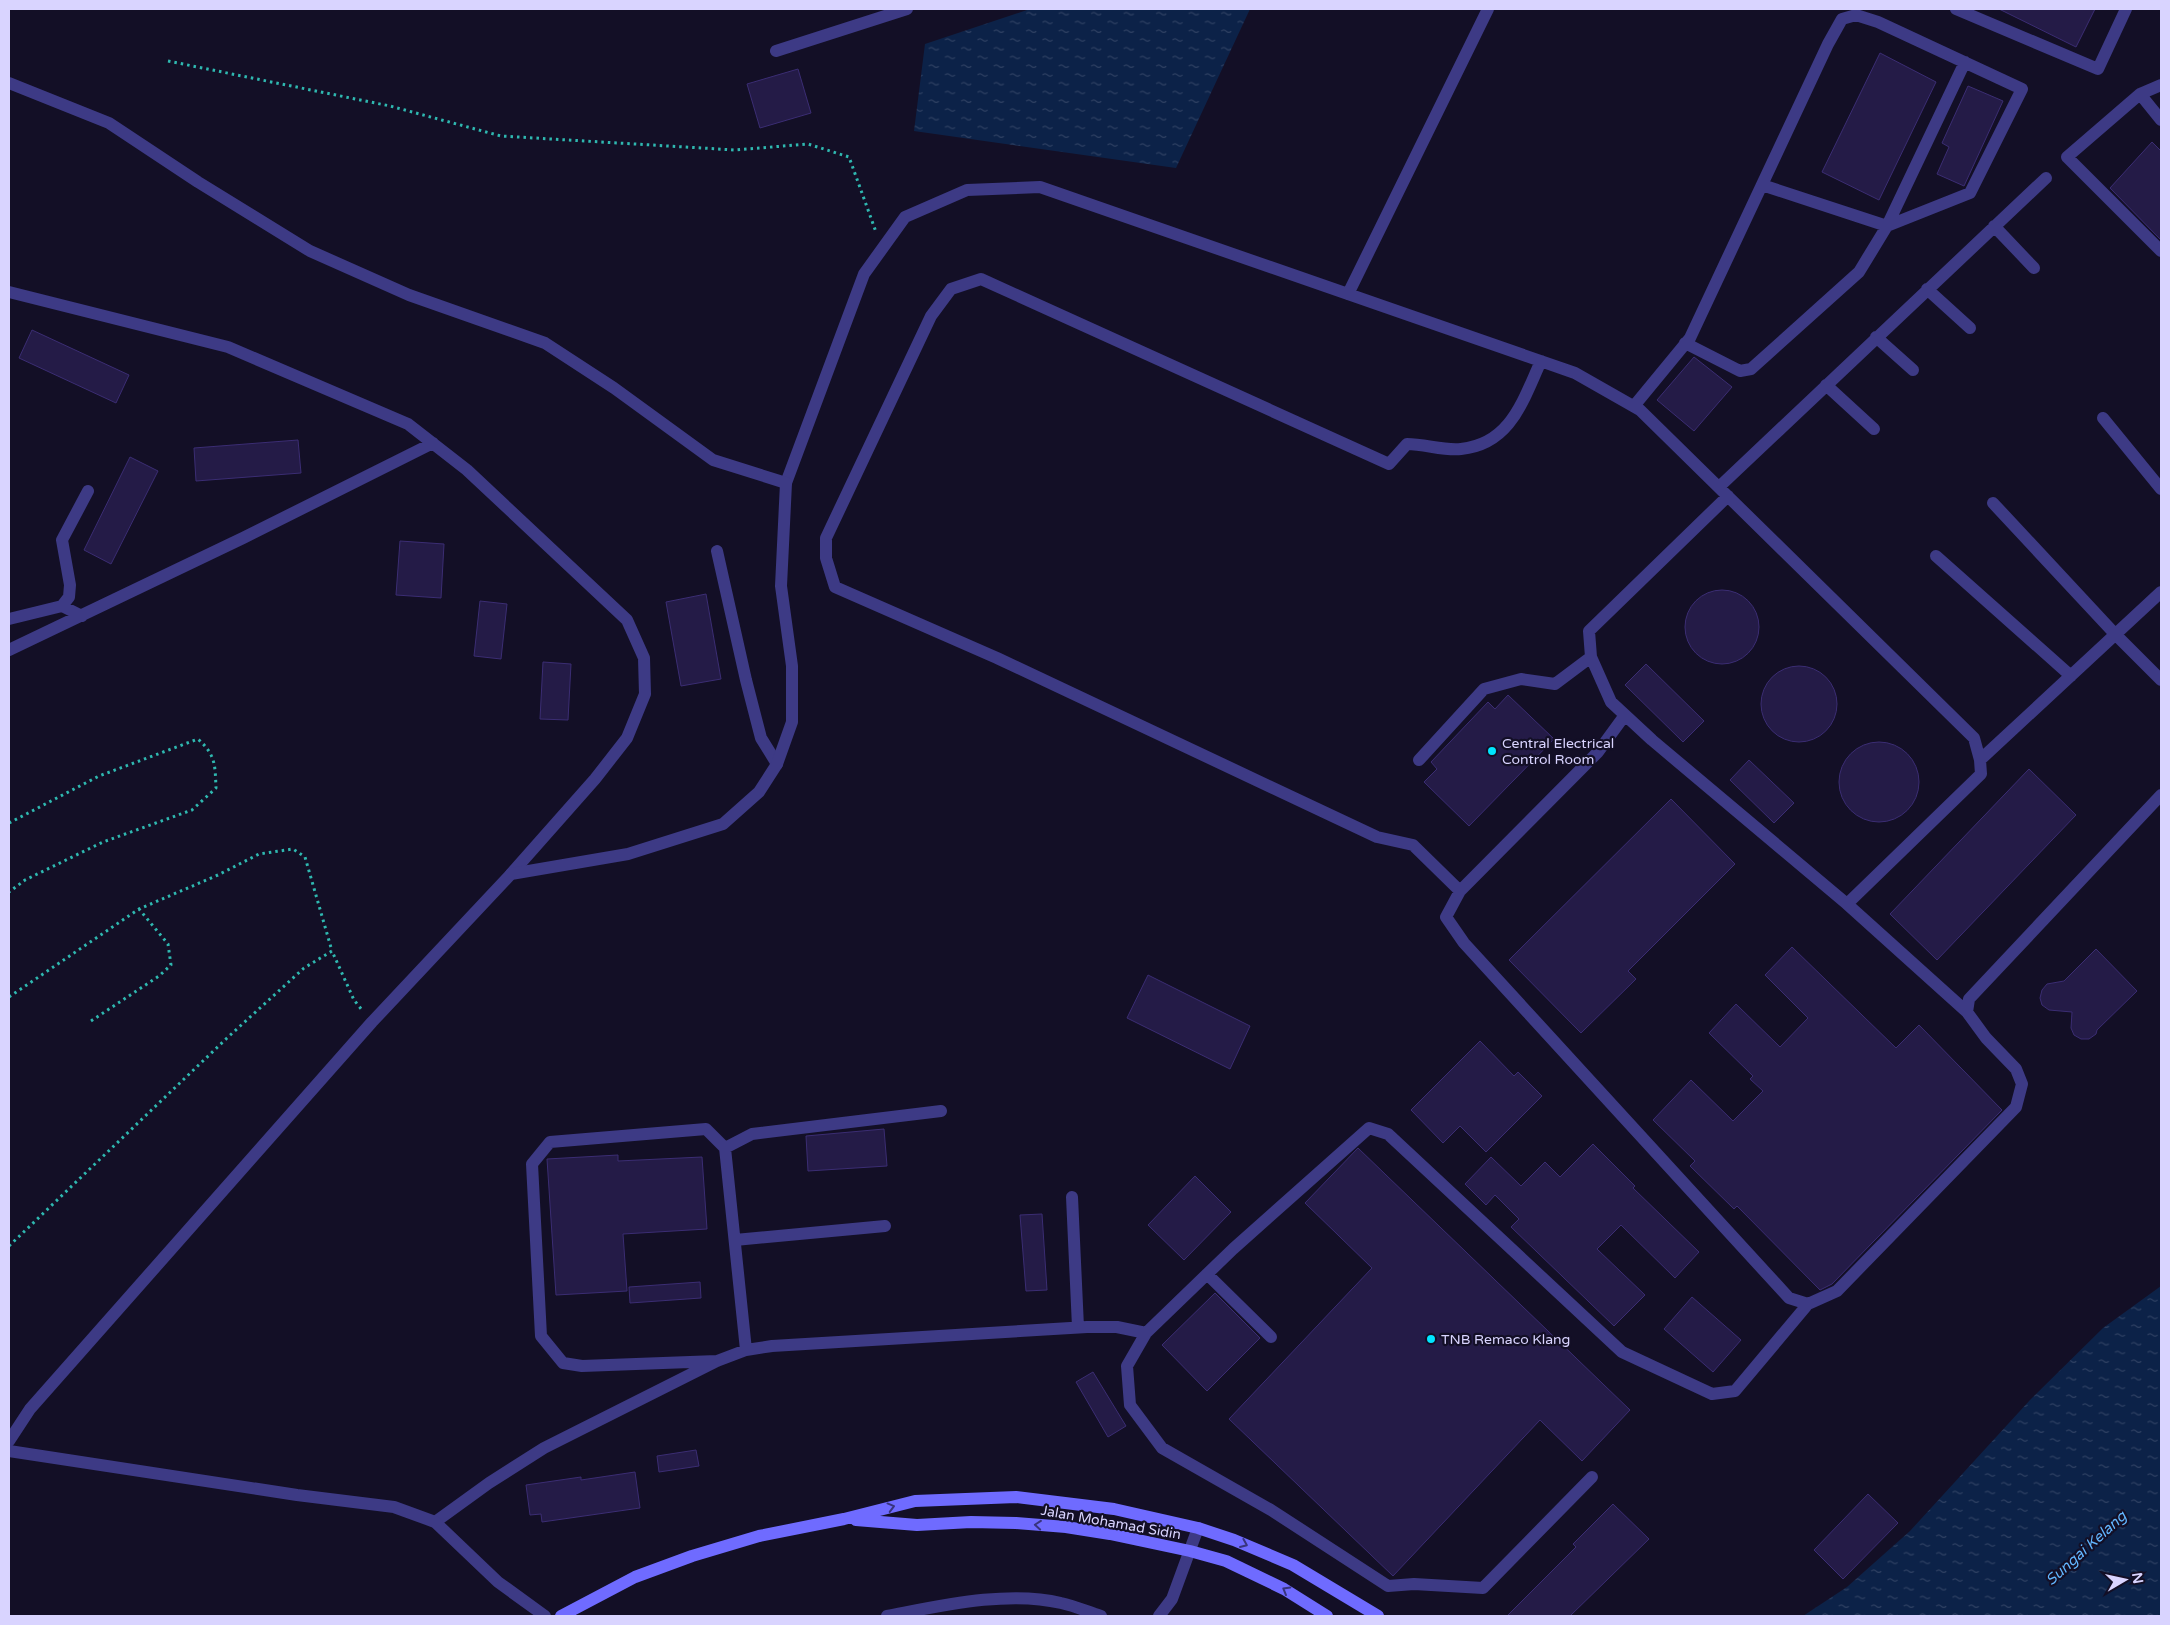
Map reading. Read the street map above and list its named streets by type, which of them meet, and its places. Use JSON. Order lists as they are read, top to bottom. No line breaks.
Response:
{"streets":{"main road":["Jalan Mohamad Sidin"]},"water":["Sungai Kelang"],"places":["Central Electrical Control Room","TNB Remaco Klang"],"north":"right"}
